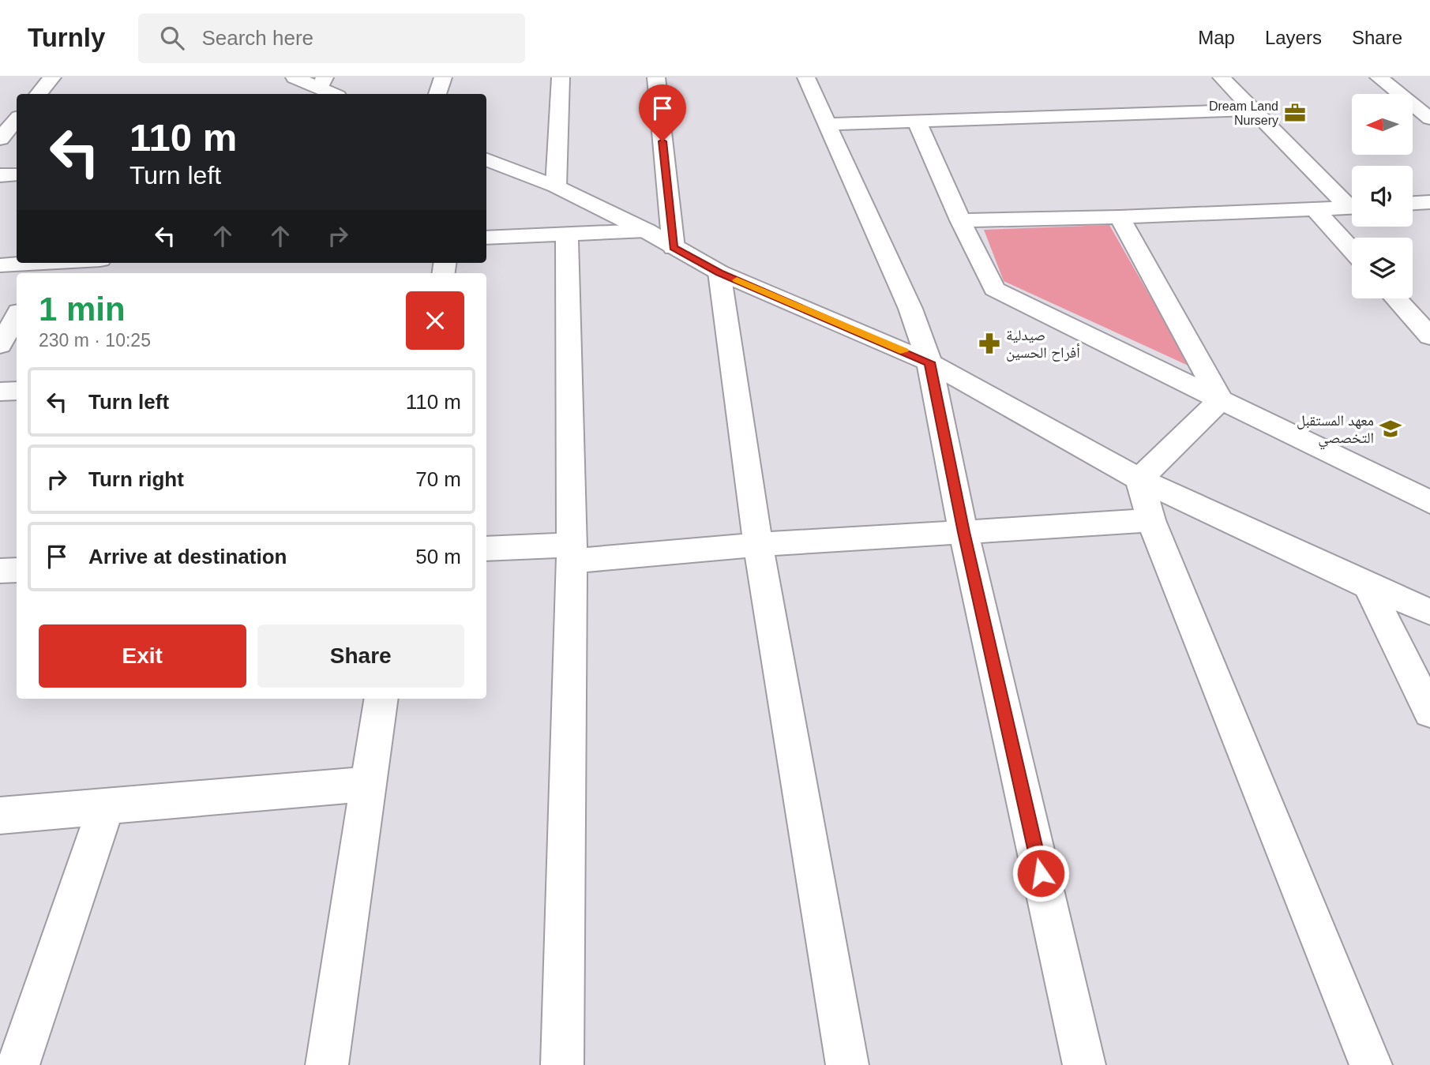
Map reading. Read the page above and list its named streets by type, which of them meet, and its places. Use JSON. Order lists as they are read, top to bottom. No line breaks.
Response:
{"places":{"office":["Dream Land Nursery"],"pharmacy":["صيدلية أفراح الحسين"],"school or university":["معهد المستقبل التخصصي"]},"north":"left","page":{"header":"Turnly","search":"Search here","nav":["Map","Layers","Share"],"turn":["110 m","Turn left"],"heading":["1 min","230 m · 10:25"],"list":[{"name":"Turn left","value":"110 m"},{"name":"Turn right","value":"70 m"},{"name":"Arrive at destination","value":"50 m"}],"buttons":["Exit","Share"]}}
